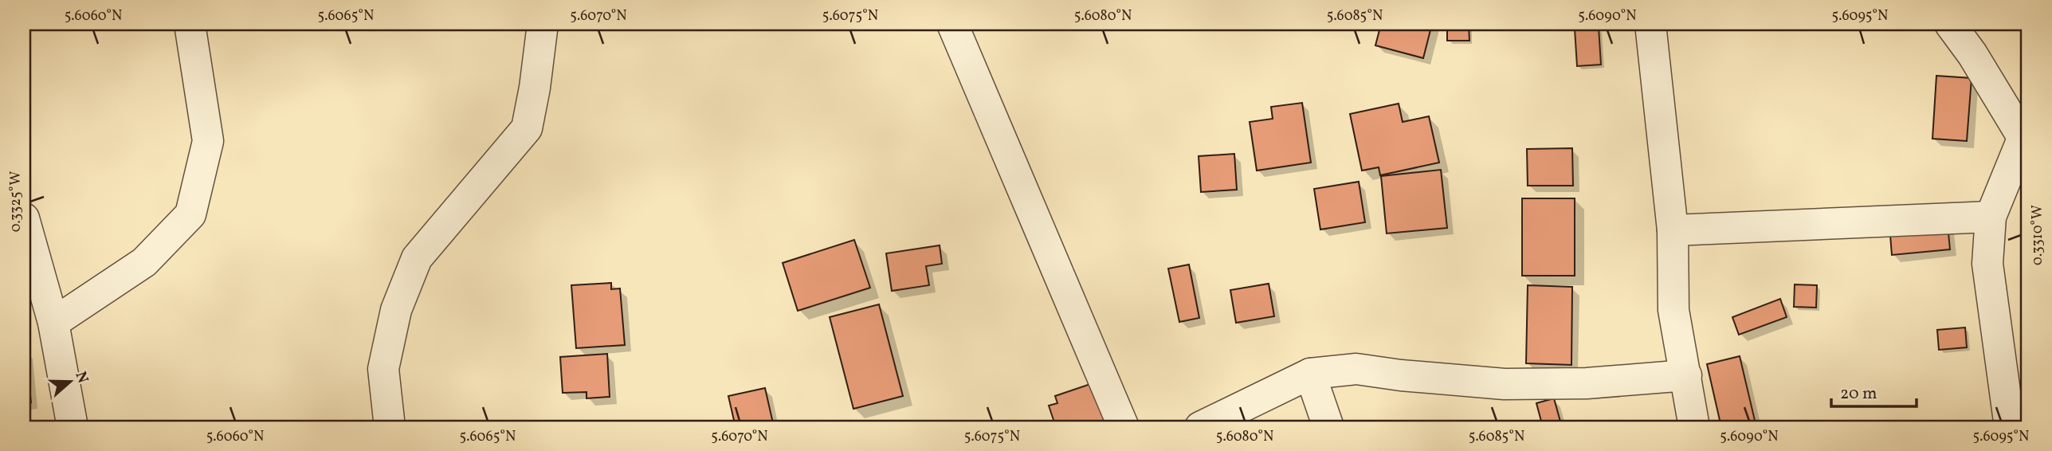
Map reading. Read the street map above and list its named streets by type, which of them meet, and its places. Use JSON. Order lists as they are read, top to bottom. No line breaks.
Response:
{"scale_bar":"20 m","north":"right","coordinates":["5.6060°N","5.6065°N","5.6070°N","5.6075°N","5.6080°N","5.6085°N","5.6090°N","5.6095°N","0.3325°W","0.3310°W"]}
